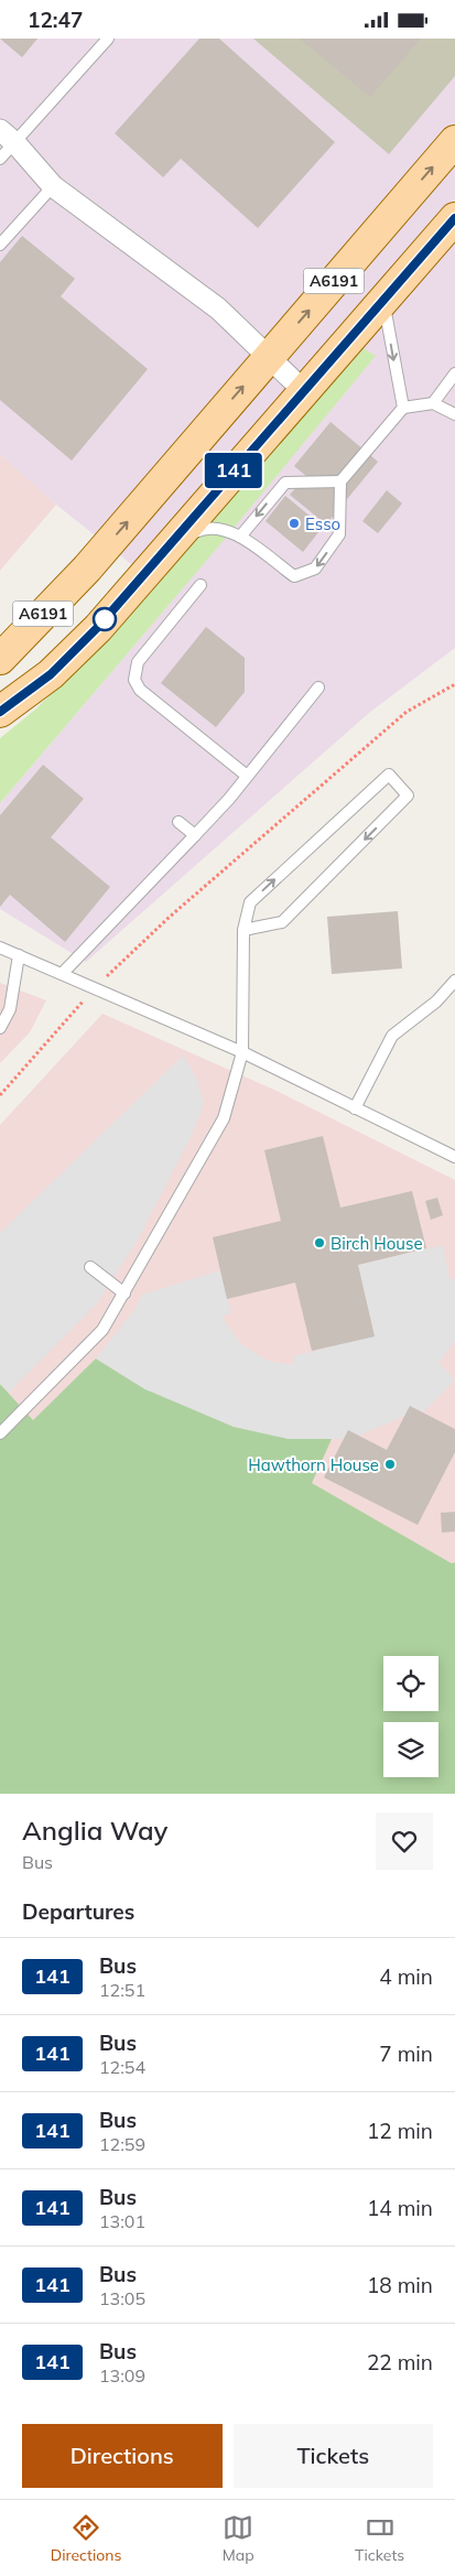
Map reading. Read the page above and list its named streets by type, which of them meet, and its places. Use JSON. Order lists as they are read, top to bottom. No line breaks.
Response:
{"streets":{"main road":["A6191"]},"places":["Esso","Birch House","Hawthorn House"],"lines":["bus line 141"],"page":{"status":"12:47","on_map":"141","heading":[["Anglia Way","Bus"],"Departures"],"list":[{"mark":"141","name":"Bus","note":"12:51","value":"4 min"},{"mark":"141","name":"Bus","note":"12:54","value":"7 min"},{"mark":"141","name":"Bus","note":"12:59","value":"12 min"},{"mark":"141","name":"Bus","note":"13:01","value":"14 min"},{"mark":"141","name":"Bus","note":"13:05","value":"18 min"},{"mark":"141","name":"Bus","note":"13:09","value":"22 min"}],"buttons":["Directions","Tickets"],"tabs":["Directions","Map","Tickets"]}}
